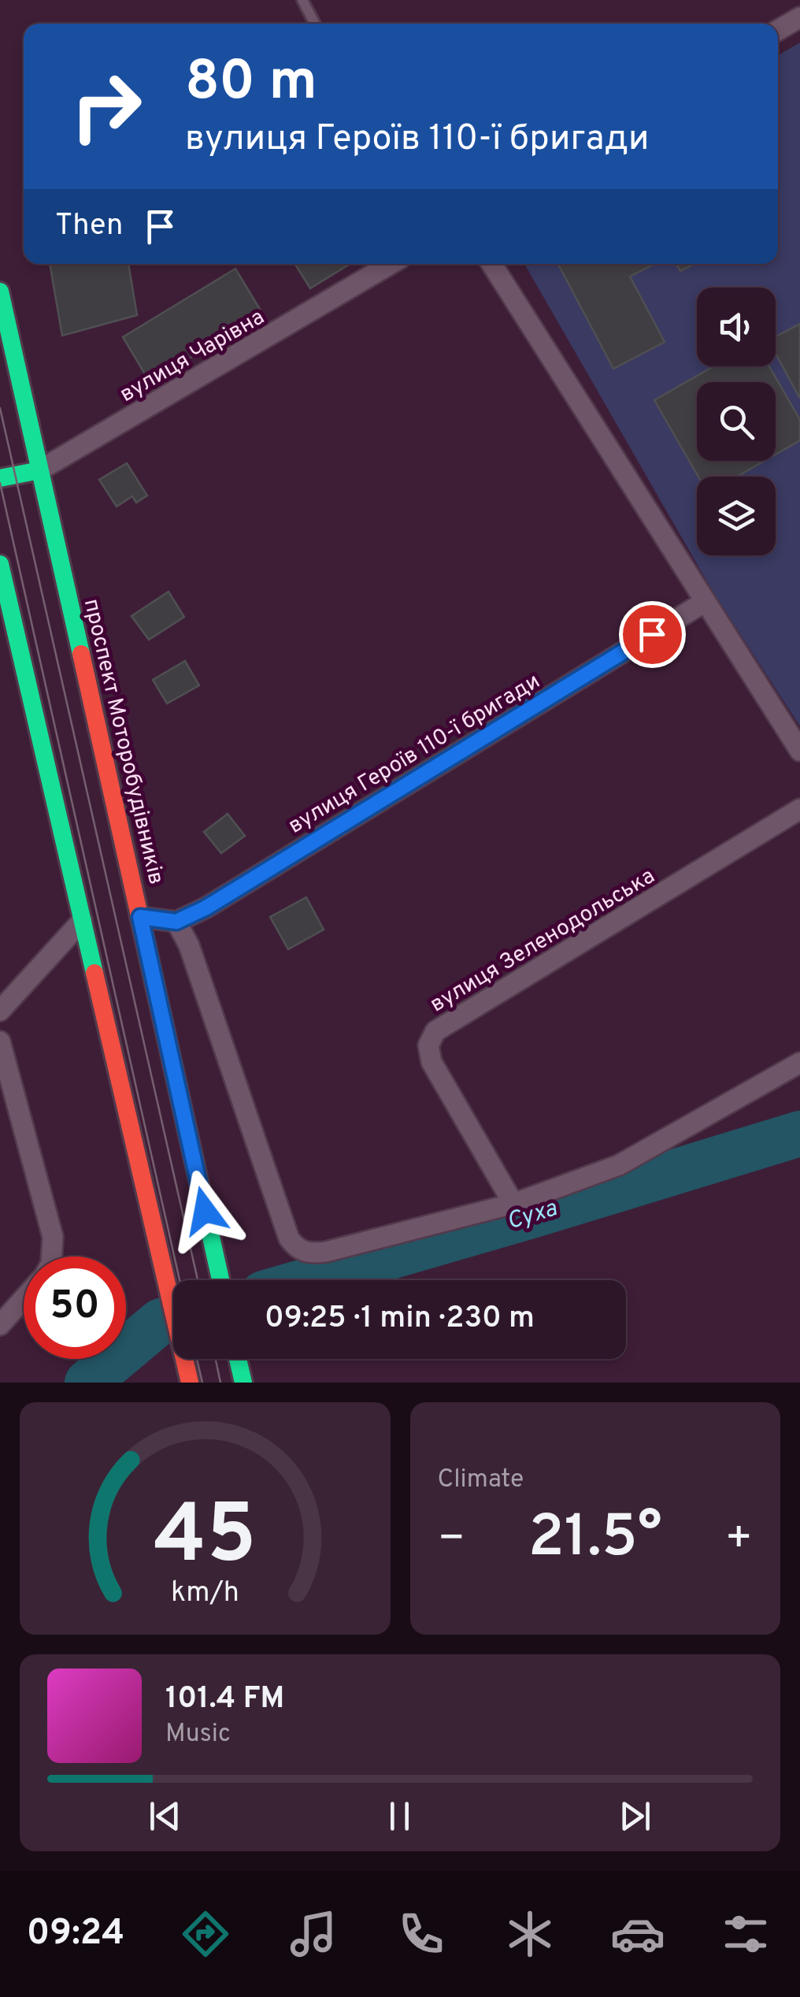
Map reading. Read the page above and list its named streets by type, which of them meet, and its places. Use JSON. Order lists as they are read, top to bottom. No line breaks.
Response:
{"streets":{"main road":["вулиця Чарівна","проспект Моторобудівників"],"street":["вулиця Героїв 110-ї бригади","вулиця Зеленодольська"]},"crossings":[["вулиця Чарівна","проспект Моторобудівників"]],"water":["Суха"],"page":{"turn":["80 m","вулиця Героїв 110-ї бригади"],"then":"Then","limit":"50","trip":"09:25 · 1 min · 230 m","tile":"Climate","heat":["−","21.5°","+"],"song":["101.4 FM","Music"],"tabs":"09:24","gauge":["45","km/h"]}}
